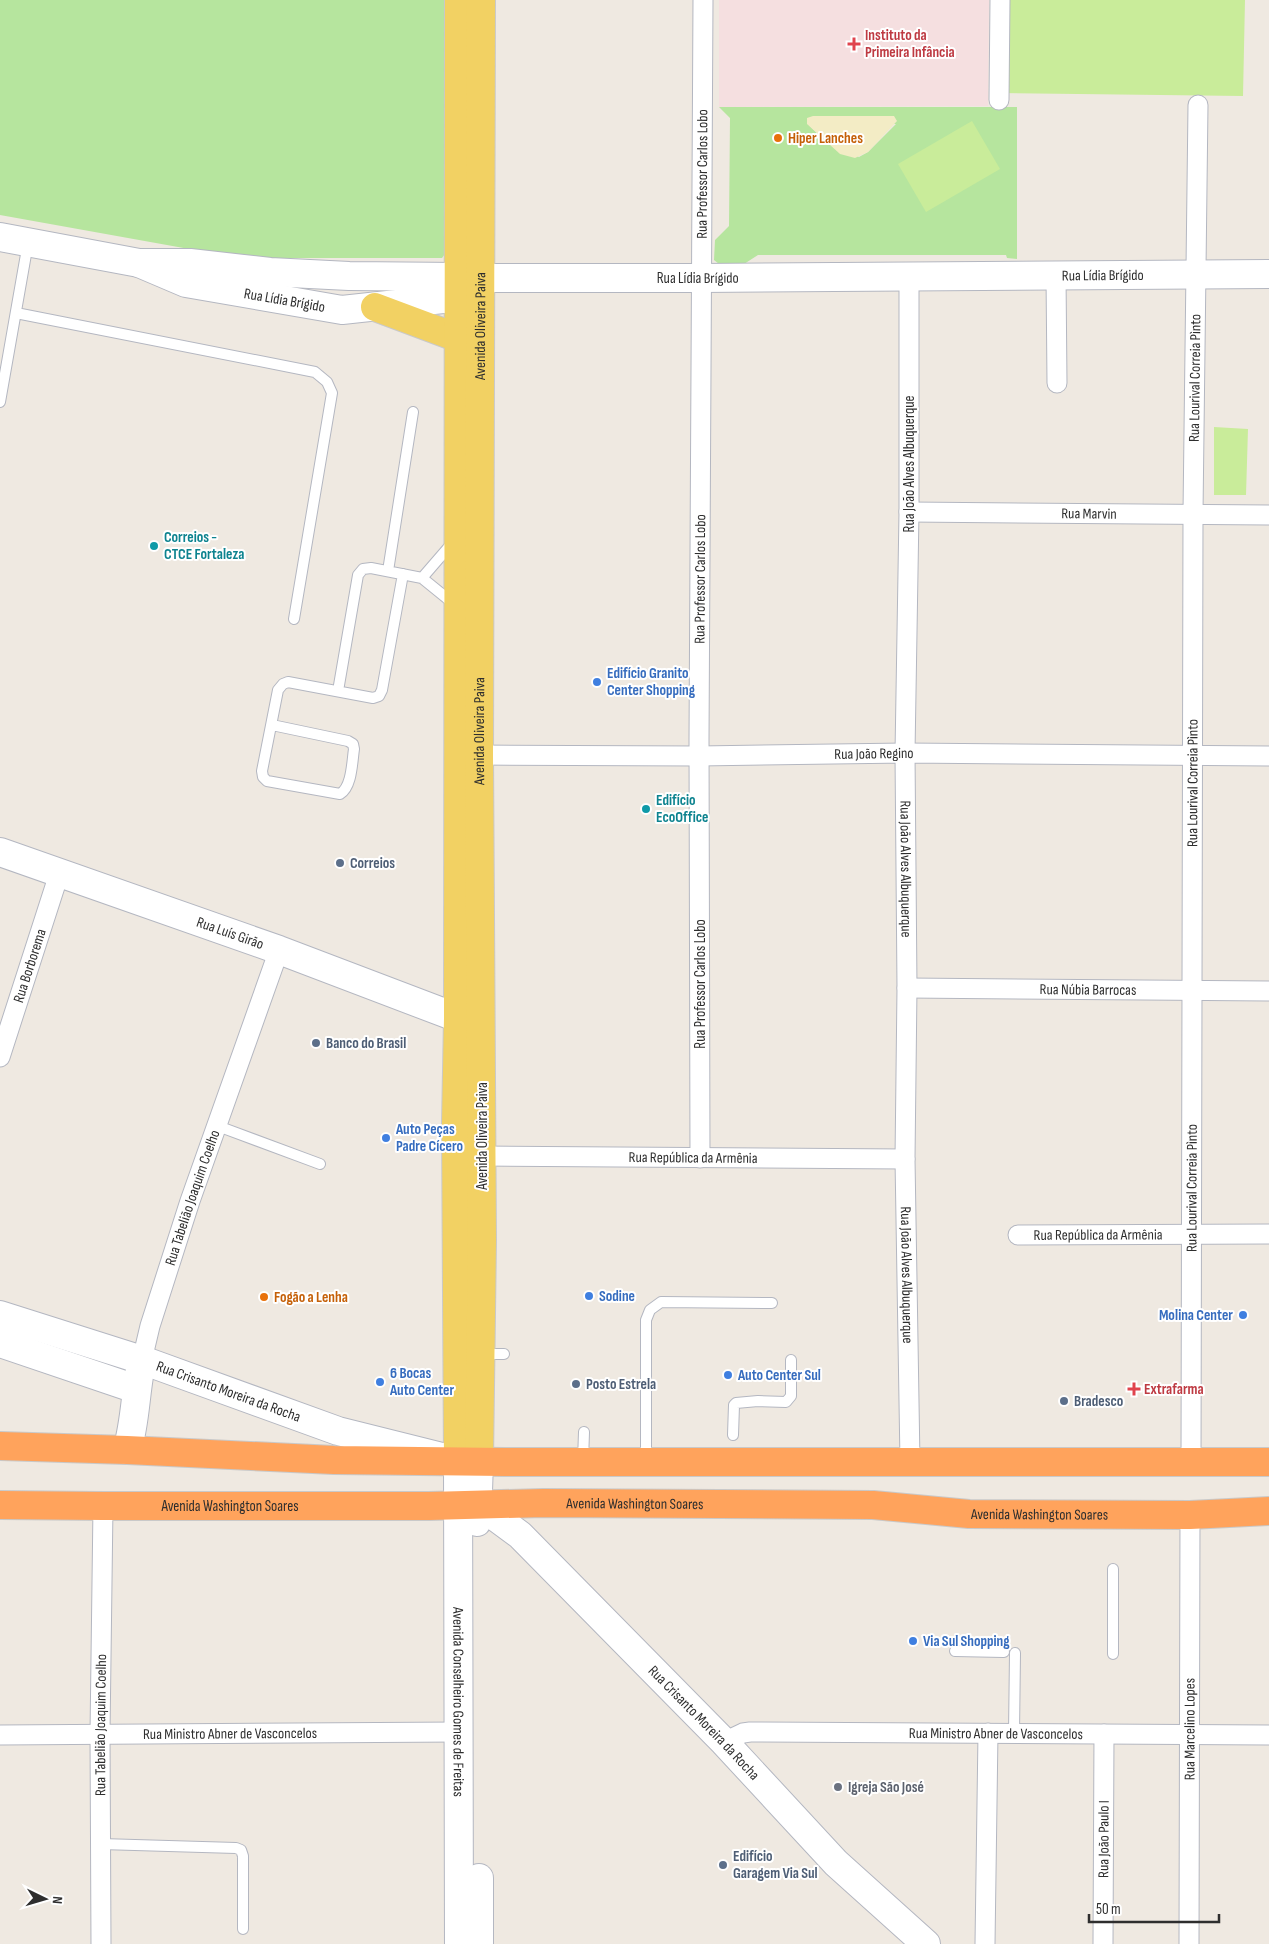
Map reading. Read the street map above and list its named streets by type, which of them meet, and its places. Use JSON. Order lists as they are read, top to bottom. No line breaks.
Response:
{"streets":{"highway":["Avenida Washington Soares"],"main road":["Avenida Oliveira Paiva"],"street":["Rua Professor Carlos Lobo","Rua Lídia Brígido","Rua Lourival Correia Pìnto","Rua João Alves Albuquerque","Rua Marvin","Rua João Regino","Rua Luís Girão","Rua Borborema","Rua Núbia Barrocas","Rua República da Armênia","Rua Tabelião Joaquim Coelho","Rua Crisanto Moreira da Rocha","Avenida Conselheiro Gomes de Freitas","Rua Marcelino Lopes","Rua Ministro Abner de Vasconcelos","Rua João Paulo I"]},"crossings":[["Rua Professor Carlos Lobo","Rua Lídia Brígido"],["Rua Professor Carlos Lobo","Rua João Regino"],["Rua Professor Carlos Lobo","Rua República da Armênia"],["Rua Lídia Brígido","Avenida Oliveira Paiva"],["Rua Lídia Brígido","Rua Lourival Correia Pìnto"],["Rua Lídia Brígido","Rua João Alves Albuquerque"],["Avenida Oliveira Paiva","Rua João Regino"],["Avenida Oliveira Paiva","Rua Luís Girão"],["Avenida Oliveira Paiva","Rua República da Armênia"],["Avenida Oliveira Paiva","Rua Crisanto Moreira da Rocha"],["Avenida Oliveira Paiva","Avenida Conselheiro Gomes de Freitas"],["Rua Lourival Correia Pìnto","Rua Marvin"],["Rua Lourival Correia Pìnto","Rua João Regino"],["Rua Lourival Correia Pìnto","Rua Núbia Barrocas"],["Rua Lourival Correia Pìnto","Rua República da Armênia"],["Rua João Alves Albuquerque","Rua Marvin"],["Rua João Alves Albuquerque","Rua João Regino"],["Rua João Alves Albuquerque","Rua Núbia Barrocas"],["Rua João Alves Albuquerque","Rua República da Armênia"],["Rua Luís Girão","Rua Borborema"],["Rua Luís Girão","Rua Tabelião Joaquim Coelho"],["Rua Tabelião Joaquim Coelho","Rua Crisanto Moreira da Rocha"],["Rua Tabelião Joaquim Coelho","Avenida Washington Soares"],["Rua Tabelião Joaquim Coelho","Rua Ministro Abner de Vasconcelos"],["Rua Crisanto Moreira da Rocha","Avenida Washington Soares"],["Rua Crisanto Moreira da Rocha","Avenida Conselheiro Gomes de Freitas"],["Rua Crisanto Moreira da Rocha","Rua Ministro Abner de Vasconcelos"],["Avenida Washington Soares","Avenida Conselheiro Gomes de Freitas"],["Avenida Washington Soares","Rua Marcelino Lopes"],["Avenida Conselheiro Gomes de Freitas","Rua Ministro Abner de Vasconcelos"],["Rua Marcelino Lopes","Rua Ministro Abner de Vasconcelos"],["Rua Ministro Abner de Vasconcelos","Rua João Paulo I"]],"places":{"health":["Instituto da Primeira Infância","Extrafarma"],"other":["Hiper Lanches","Correios - CTCE Fortaleza","Edifício Granito Center Shopping","Edifício EcoOffice","Correios","Banco do Brasil","Auto Peças Padre Cícero","Sodine","Fogão a Lenha","Molina Center","Auto Center Sul","6 Bocas Auto Center","Posto Estrela","Bradesco","Via Sul Shopping","Igreja São José","Edifício Garagem Via Sul"]},"scale_bar":"50 m","north":"right"}
